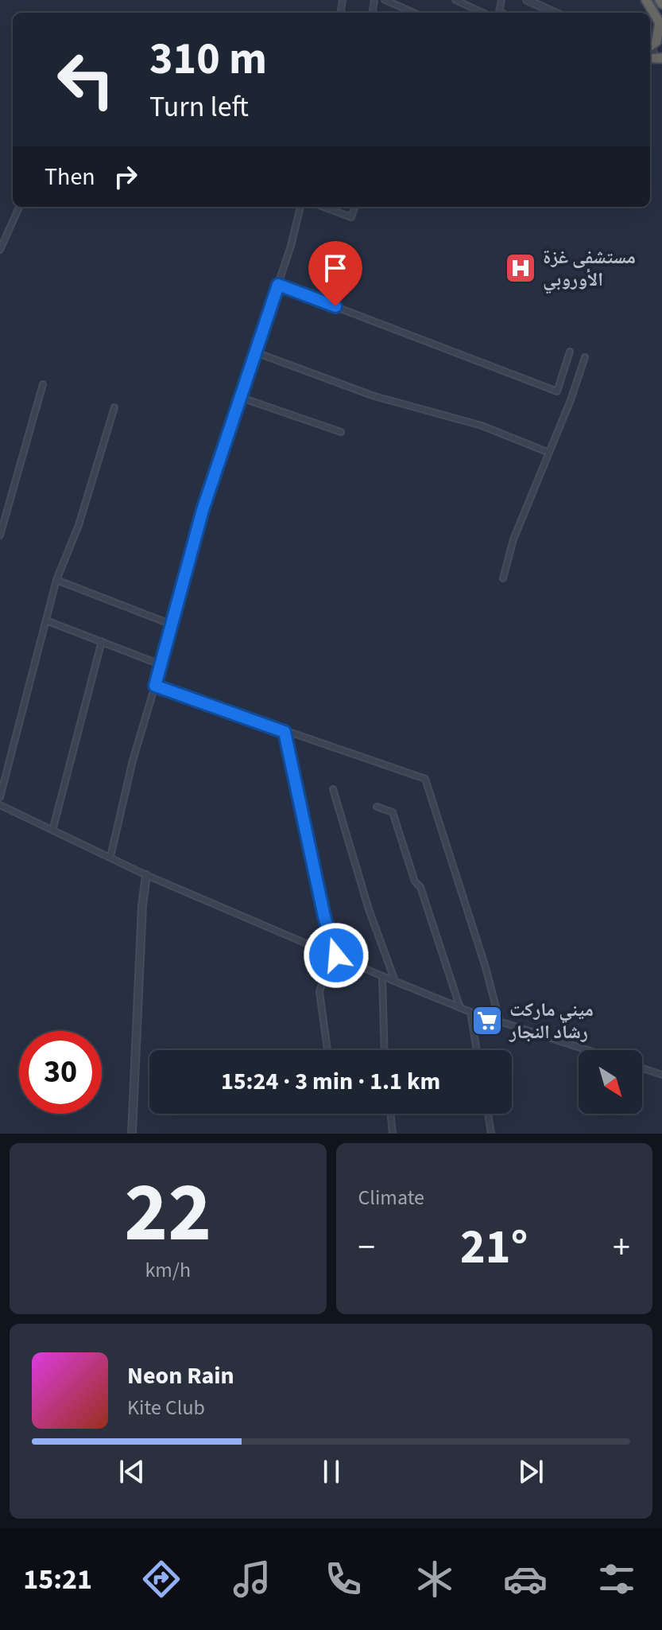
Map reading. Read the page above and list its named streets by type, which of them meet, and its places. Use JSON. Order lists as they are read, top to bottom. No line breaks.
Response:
{"places":{"hospital":["مستشفى غزة الأوروبي"],"supermarket":["ميني ماركت رشاد النجار"]},"north":"bottom right","page":{"turn":["310 m","Turn left"],"then":"Then","limit":"30","trip":"15:24 · 3 min · 1.1 km","tile":[["22","km/h"],"Climate"],"heat":["−","21°","+"],"song":["Neon Rain","Kite Club"],"tabs":"15:21"}}
